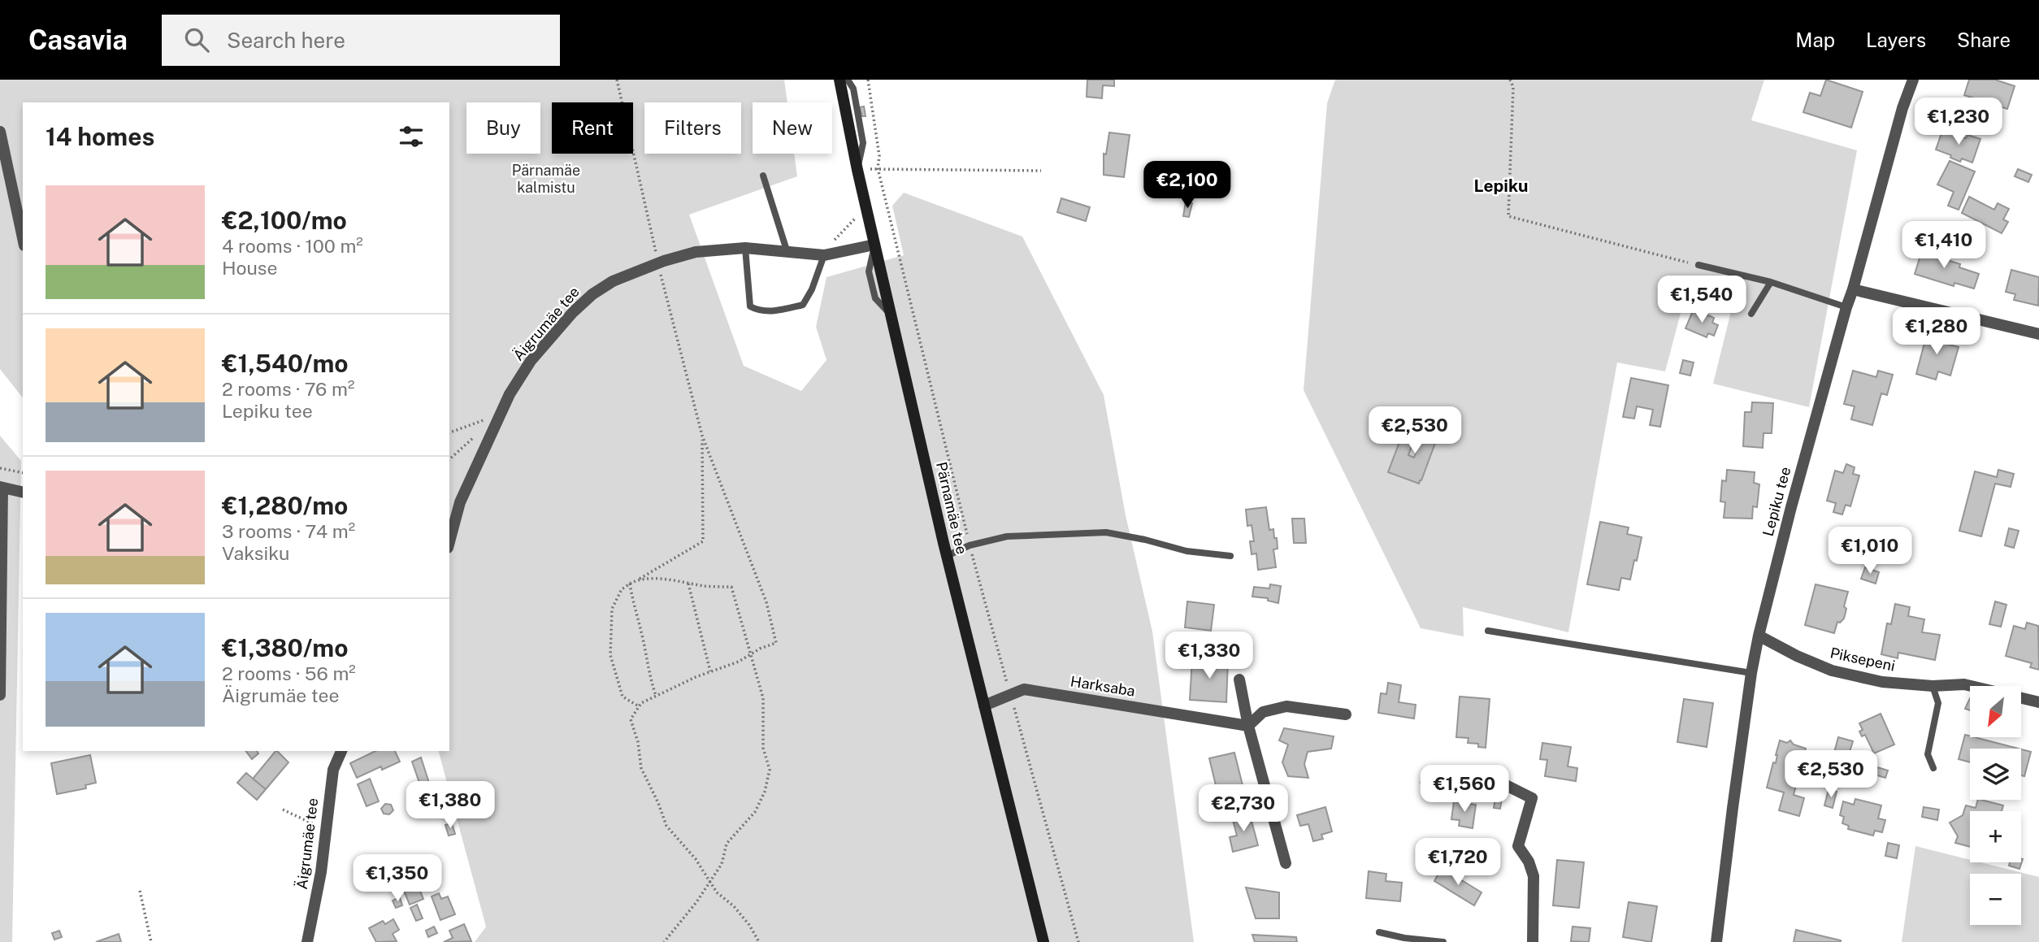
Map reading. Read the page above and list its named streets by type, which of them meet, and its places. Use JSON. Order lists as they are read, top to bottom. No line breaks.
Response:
{"streets":{"main road":["Pärnamäe tee"],"street":["Äigrumäe tee","Lepiku tee","Piksepeni","Harksaba"]},"crossings":[["Äigrumäe tee","Pärnamäe tee"],["Lepiku tee","Piksepeni"],["Pärnamäe tee","Harksaba"]],"districts":["Lepiku"],"parks":["Pärnamäe kalmistu"],"north":"bottom left","page":{"header":"Casavia","search":"Search here","nav":["Map","Layers","Share"],"price":["€1,230","€2,100","€1,410","€1,540","€1,280","€2,530","€1,010","€1,330","€2,530","€1,560","€1,380","€2,730","€1,720","€1,350"],"chip":["Buy","Rent","Filters","New"],"heading":"14 homes","list":[{"name":"€2,100/mo","note":"4 rooms · 100 m² · House"},{"name":"€1,540/mo","note":"2 rooms · 76 m² · Lepiku tee"},{"name":"€1,280/mo","note":"3 rooms · 74 m² · Vaksiku"},{"name":"€1,380/mo","note":"2 rooms · 56 m² · Äigrumäe tee"}],"map_buttons":["+","−"]}}
